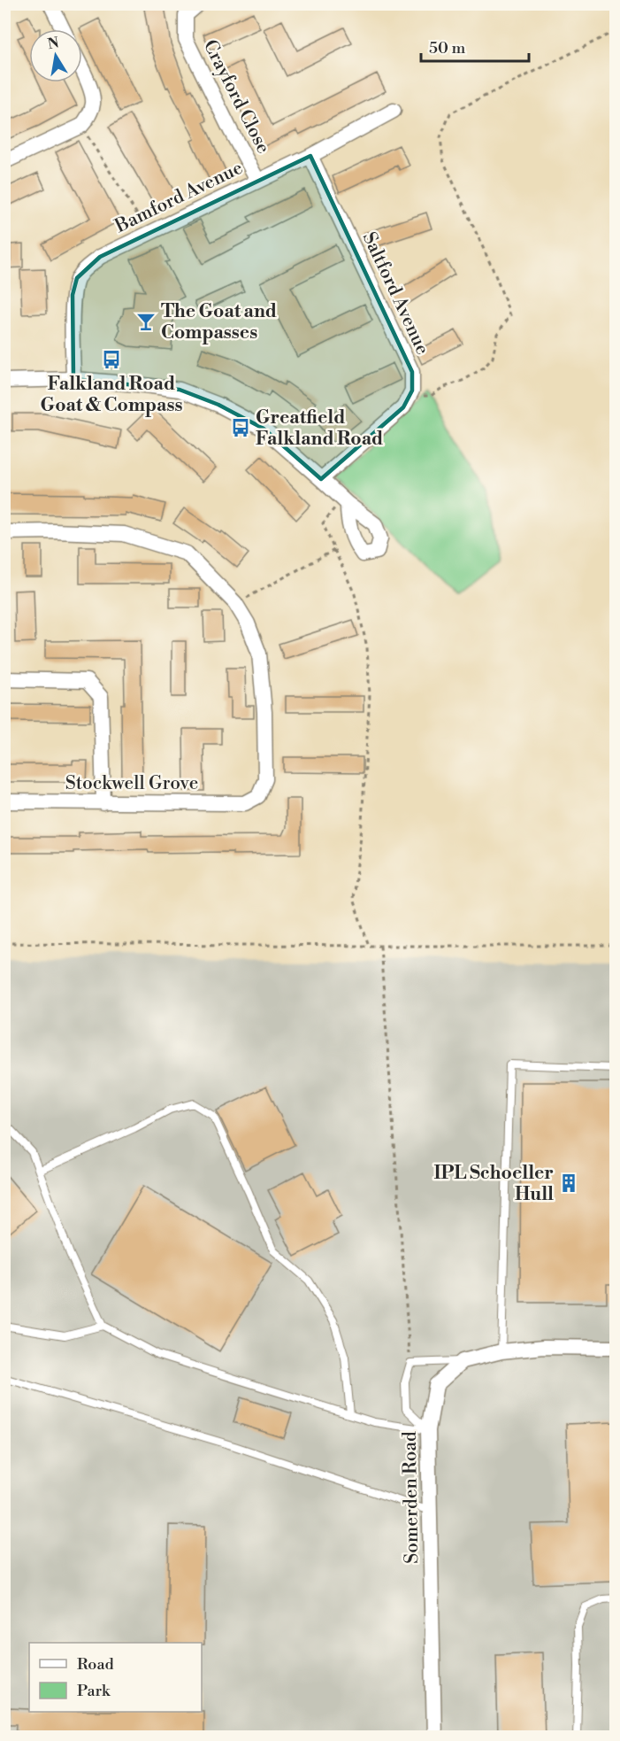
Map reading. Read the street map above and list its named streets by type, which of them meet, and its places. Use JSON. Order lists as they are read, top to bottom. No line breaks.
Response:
{"streets":{"street":["Crayford Close","Bamford Avenue","Saltford Avenue","Stockwell Grove","Somerden Road"]},"crossings":[["Crayford Close","Bamford Avenue"],["Bamford Avenue","Saltford Avenue"]],"places":{"bar":["The Goat and Compasses"],"bus stop":["Falkland Road Goat & Compass","Greatfield Falkland Road"],"building":["IPL Schoeller Hull"]},"legend":["Road","Park"],"scale_bar":"50 m","north":"top"}
